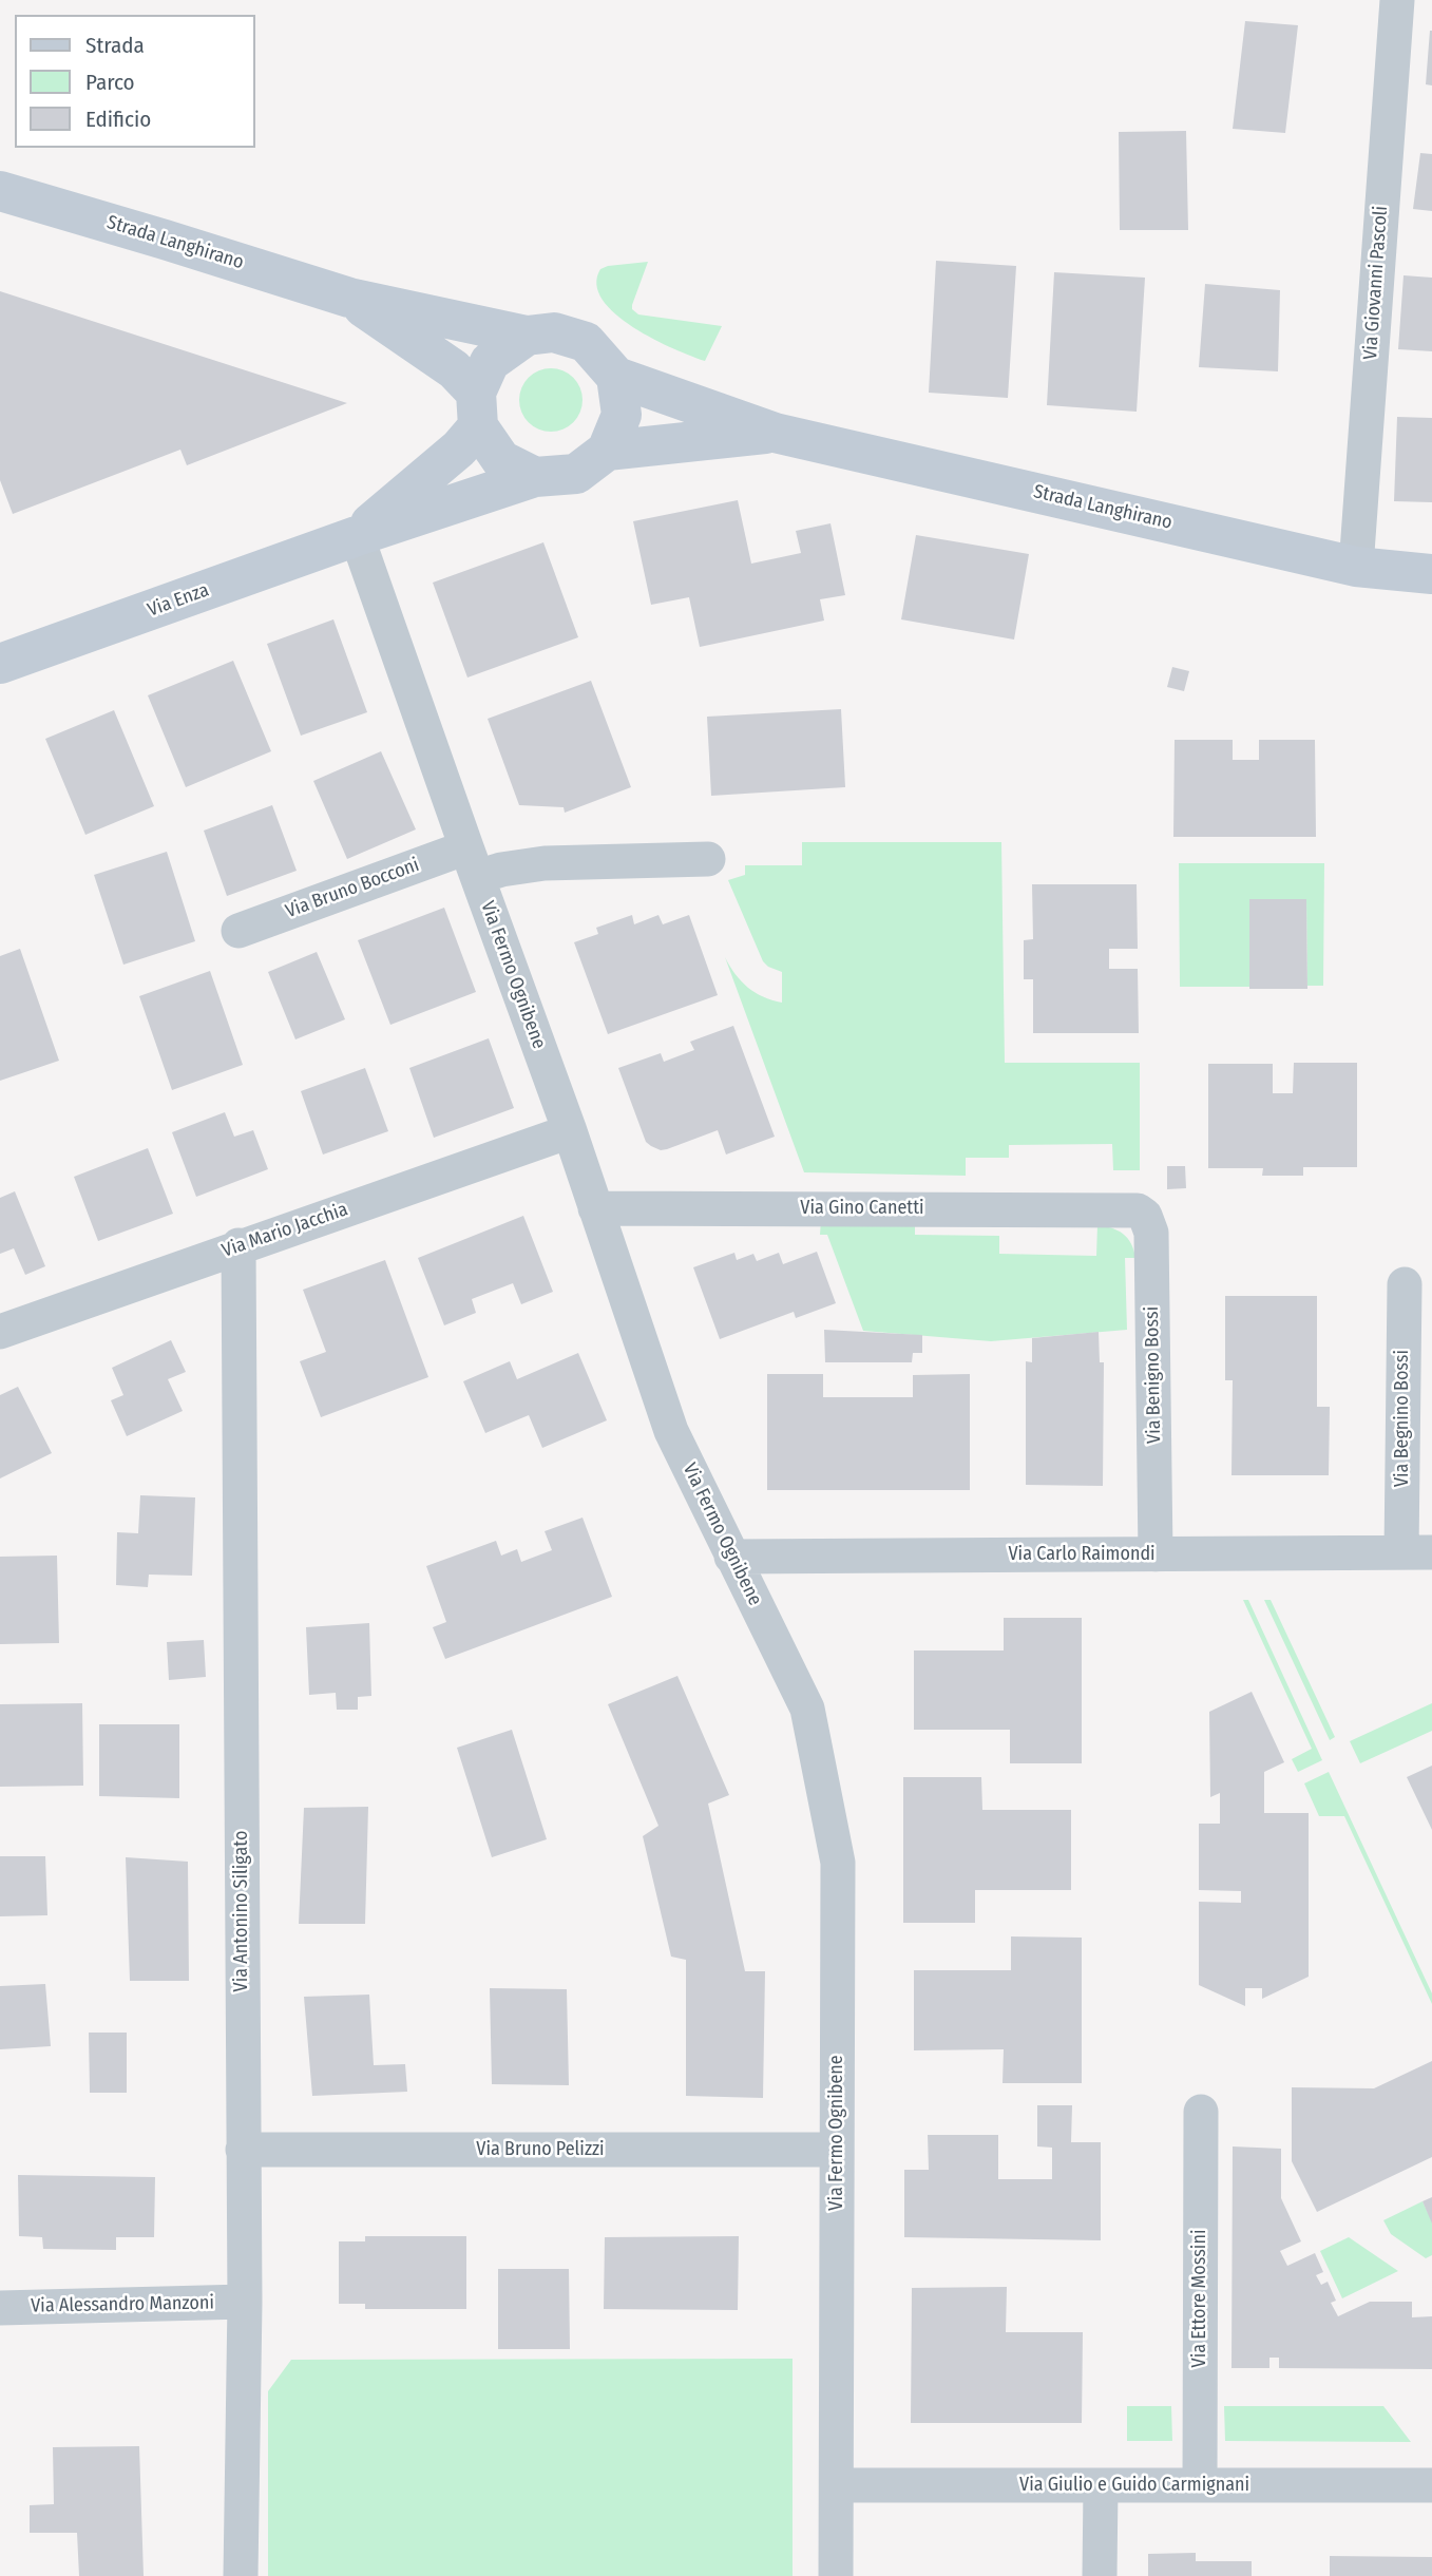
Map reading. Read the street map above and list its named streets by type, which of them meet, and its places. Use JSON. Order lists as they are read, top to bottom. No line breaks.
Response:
{"streets":{"street":["Strada Langhirano","Via Giovanni Pascoli","Via Enza","Via Bruno Bocconi","Via Fermo Ognibene","Via Gino Canetti","Via Mario Jacchia","Via Benigno Bossi","Via Begnino Bossi","Via Carlo Raimondi","Via Antonino Siligato","Via Bruno Pelizzi","Via Ettore Mossini","Via Alessandro Manzoni","Via Giulio e Guido Carmignani"]},"crossings":[["Strada Langhirano","Via Giovanni Pascoli"],["Strada Langhirano","Via Enza"],["Via Enza","Via Fermo Ognibene"],["Via Bruno Bocconi","Via Fermo Ognibene"],["Via Fermo Ognibene","Via Gino Canetti"],["Via Fermo Ognibene","Via Mario Jacchia"],["Via Fermo Ognibene","Via Carlo Raimondi"],["Via Fermo Ognibene","Via Bruno Pelizzi"],["Via Fermo Ognibene","Via Giulio e Guido Carmignani"],["Via Gino Canetti","Via Benigno Bossi"],["Via Mario Jacchia","Via Antonino Siligato"],["Via Benigno Bossi","Via Carlo Raimondi"],["Via Begnino Bossi","Via Carlo Raimondi"],["Via Antonino Siligato","Via Bruno Pelizzi"],["Via Antonino Siligato","Via Alessandro Manzoni"],["Via Ettore Mossini","Via Giulio e Guido Carmignani"]],"legend":["Strada","Parco","Edificio"]}
